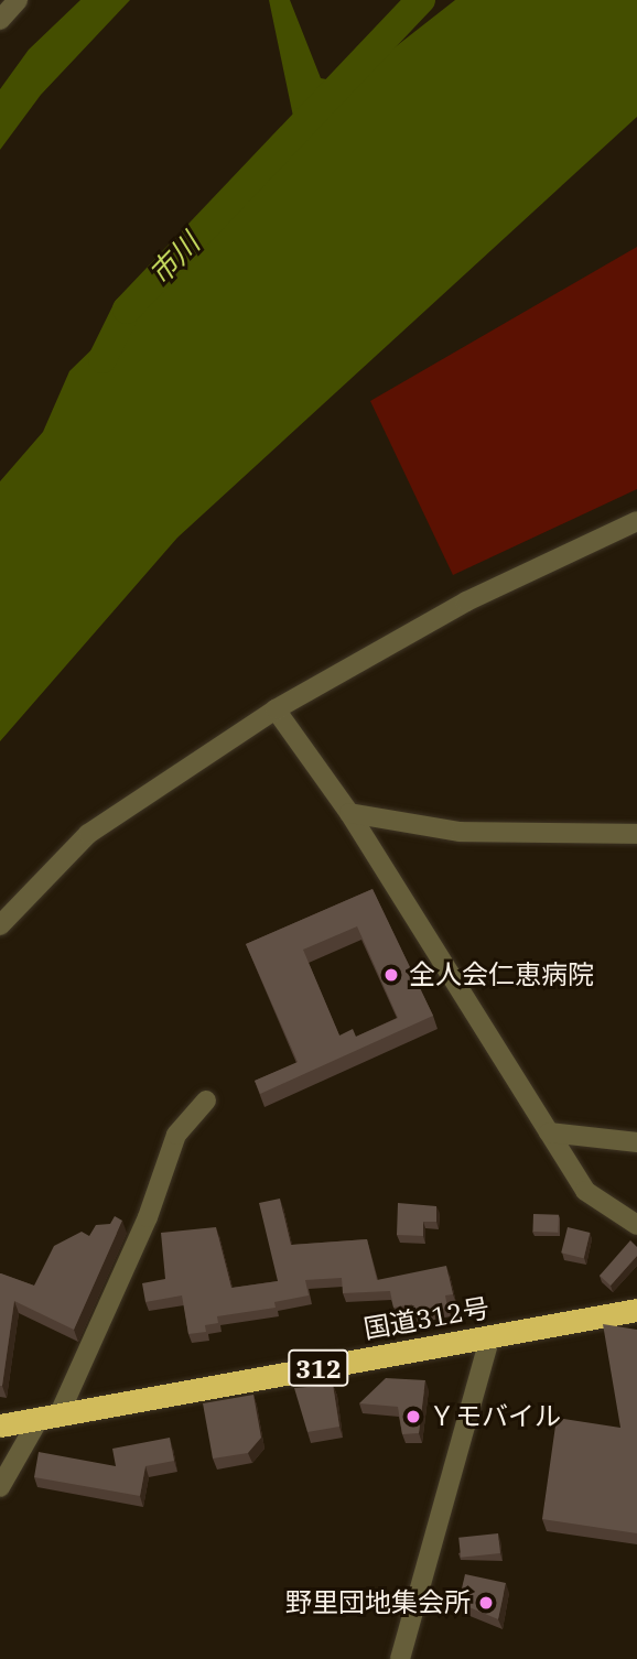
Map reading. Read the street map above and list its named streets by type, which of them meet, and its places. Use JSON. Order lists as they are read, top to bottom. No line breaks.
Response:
{"streets":{"highway":["国道312号","312"]},"water":["市川"],"places":["全人会仁恵病院","Ｙモバイル","野里団地集会所"]}
